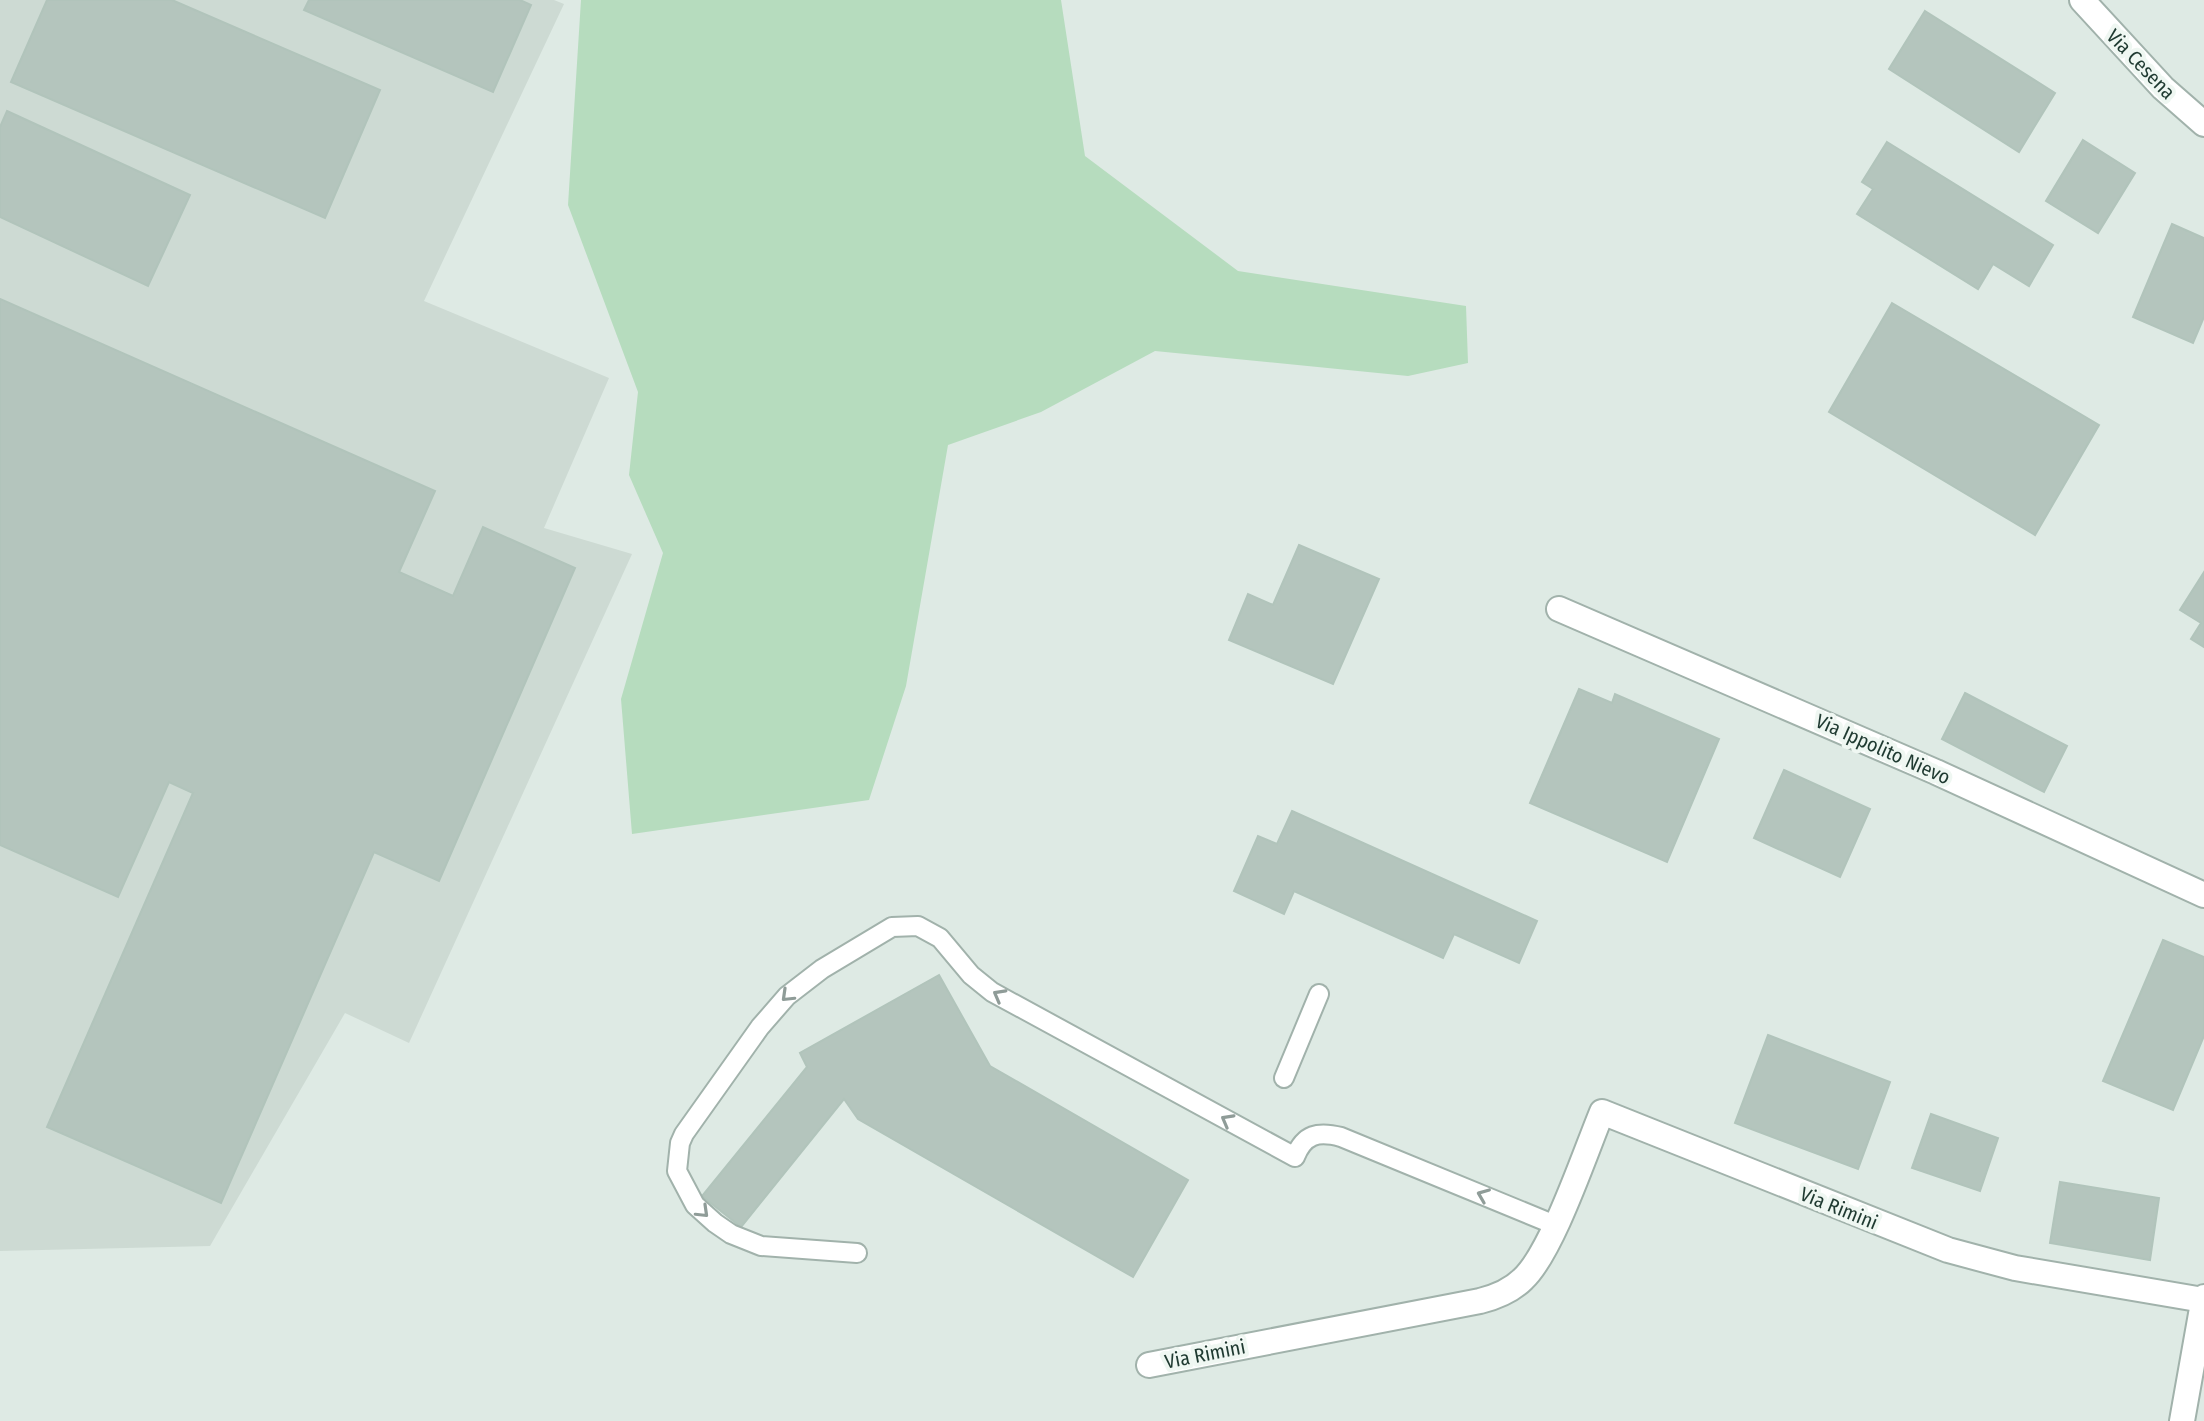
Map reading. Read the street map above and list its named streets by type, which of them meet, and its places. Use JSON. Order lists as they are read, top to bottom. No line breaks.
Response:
{"streets":{"street":["Via Cesena","Via Ippolito Nievo","Via Rimini"]}}
